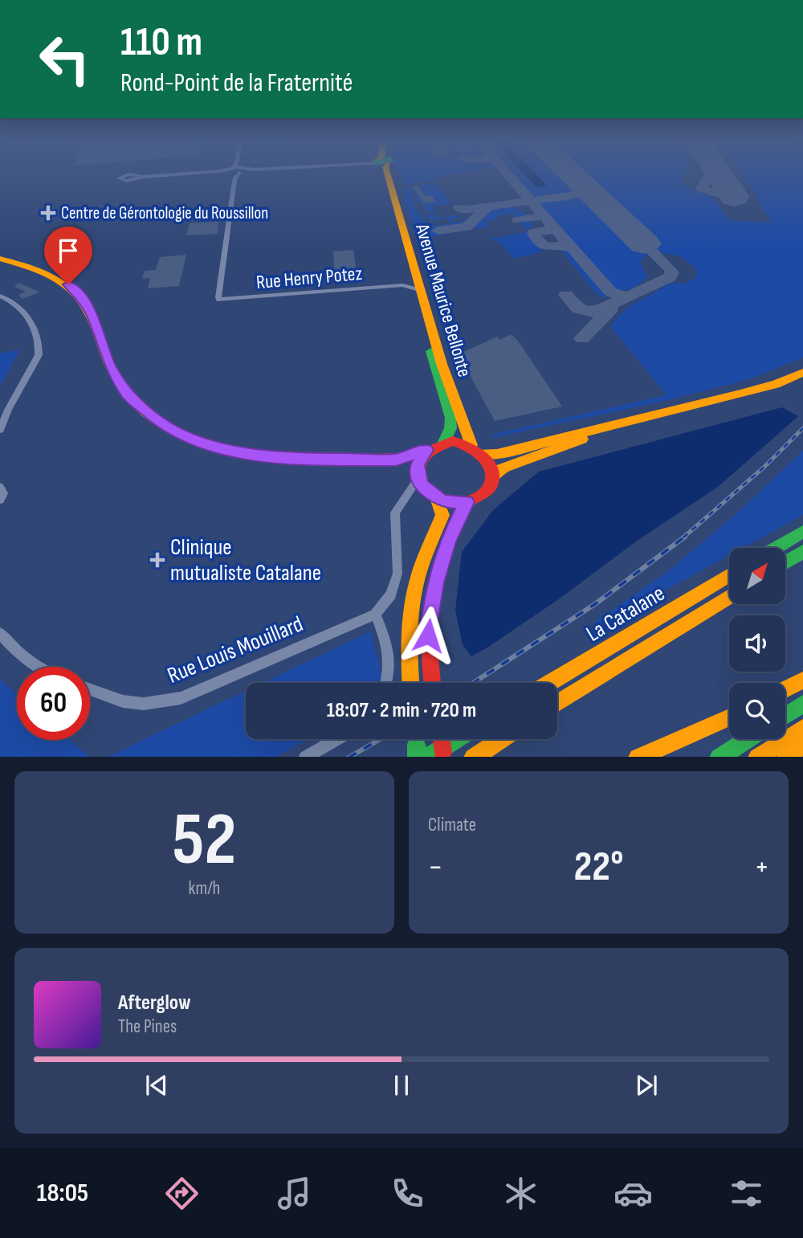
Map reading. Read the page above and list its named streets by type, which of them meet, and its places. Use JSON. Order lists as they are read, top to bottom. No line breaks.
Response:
{"streets":{"main road":["Avenue Maurice Bellonte","La Catalane"],"street":["Rue Henry Potez","Rue Louis Mouillard"]},"crossings":[["Rue Henry Potez","Avenue Maurice Bellonte"]],"places":{"health":["Centre de Gérontologie du Roussillon","Clinique mutualiste Catalane"]},"north":"top right","page":{"turn":["110 m","Rond-Point de la Fraternité"],"limit":"60","trip":"18:07 · 2 min · 720 m","tile":[["52","km/h"],"Climate"],"heat":["−","22°","+"],"song":["Afterglow","The Pines"],"tabs":"18:05"}}
